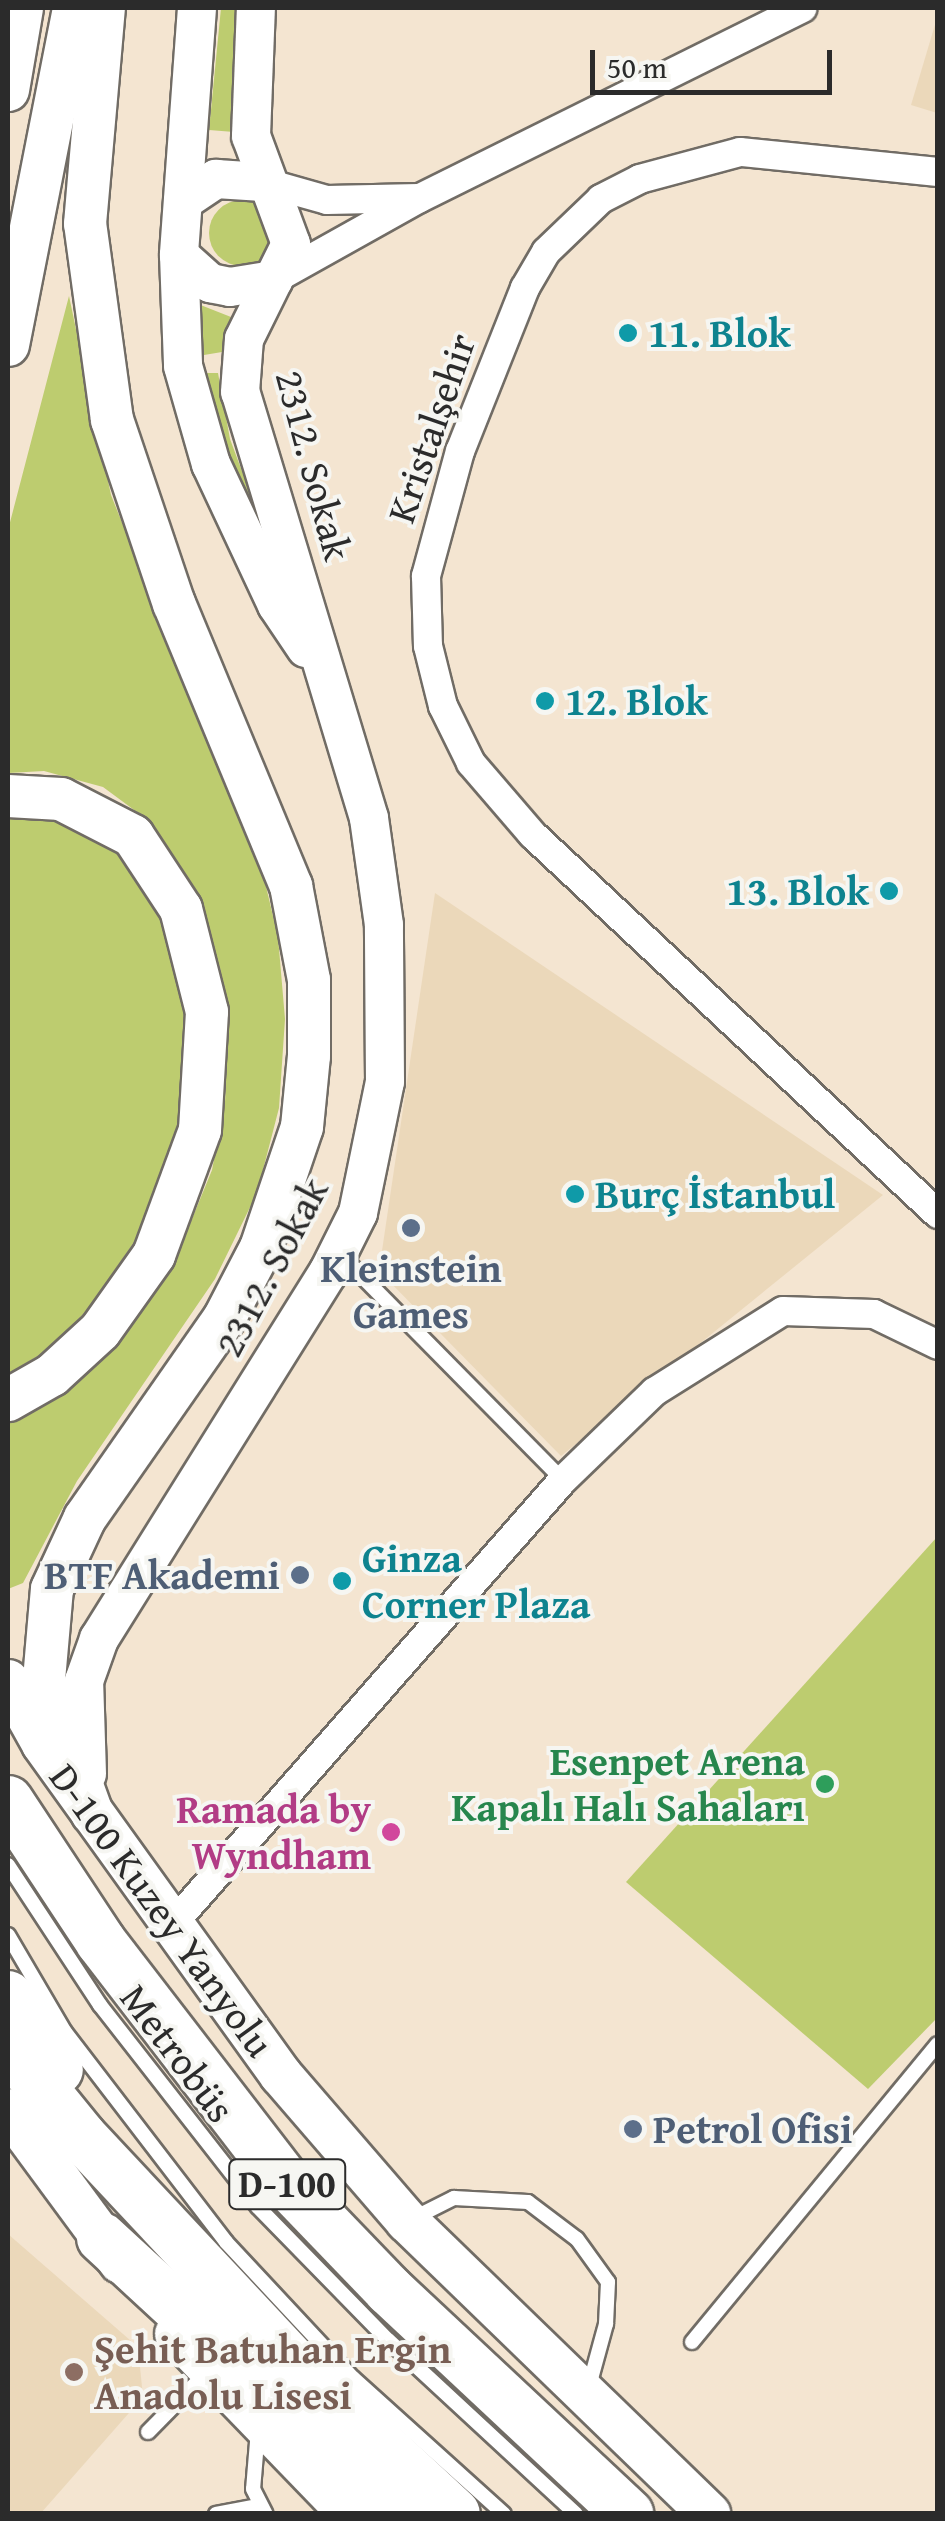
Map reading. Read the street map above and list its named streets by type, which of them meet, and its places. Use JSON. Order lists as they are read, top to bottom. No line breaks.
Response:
{"streets":{"highway":["D-100"],"main road":["D-100 Kuzey Yanyolu"],"street":["Kristalşehir","2312. Sokak"],"lane":["Metrobüs"]},"crossings":[["2312. Sokak","D-100 Kuzey Yanyolu"]],"places":["11. Blok","12. Blok","13. Blok","Burç İstanbul","Kleinstein Games","BTF Akademi","Ginza Corner Plaza","Esenpet Arena Kapalı Halı Sahaları","Ramada by Wyndham","Petrol Ofisi","Şehit Batuhan Ergin Anadolu Lisesi"],"scale_bar":"50 m"}
